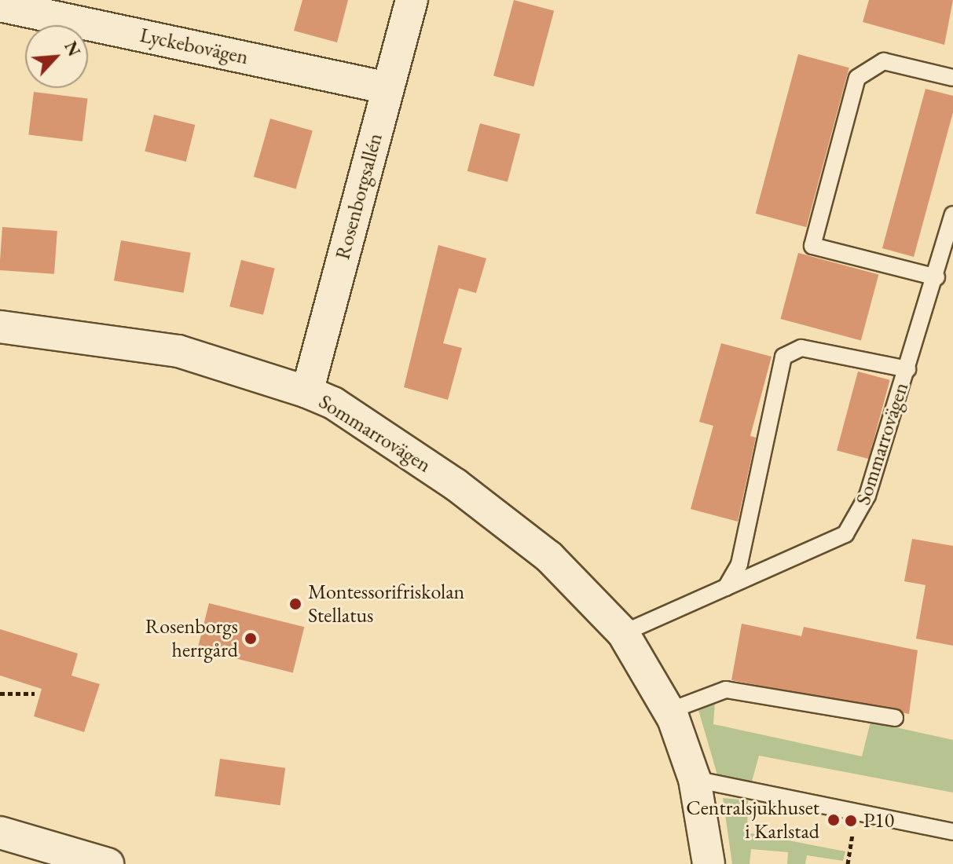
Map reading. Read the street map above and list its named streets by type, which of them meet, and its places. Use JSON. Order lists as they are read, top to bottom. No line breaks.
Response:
{"streets":{"street":["Lyckebovägen","Rosenborgsallén","Sommarrovägen"]},"crossings":[["Lyckebovägen","Rosenborgsallén"],["Rosenborgsallén","Sommarrovägen"]],"places":["Montessorifriskolan Stellatus","Rosenborgs herrgård","Centralsjukhuset i Karlstad","P10"],"north":"top right"}
